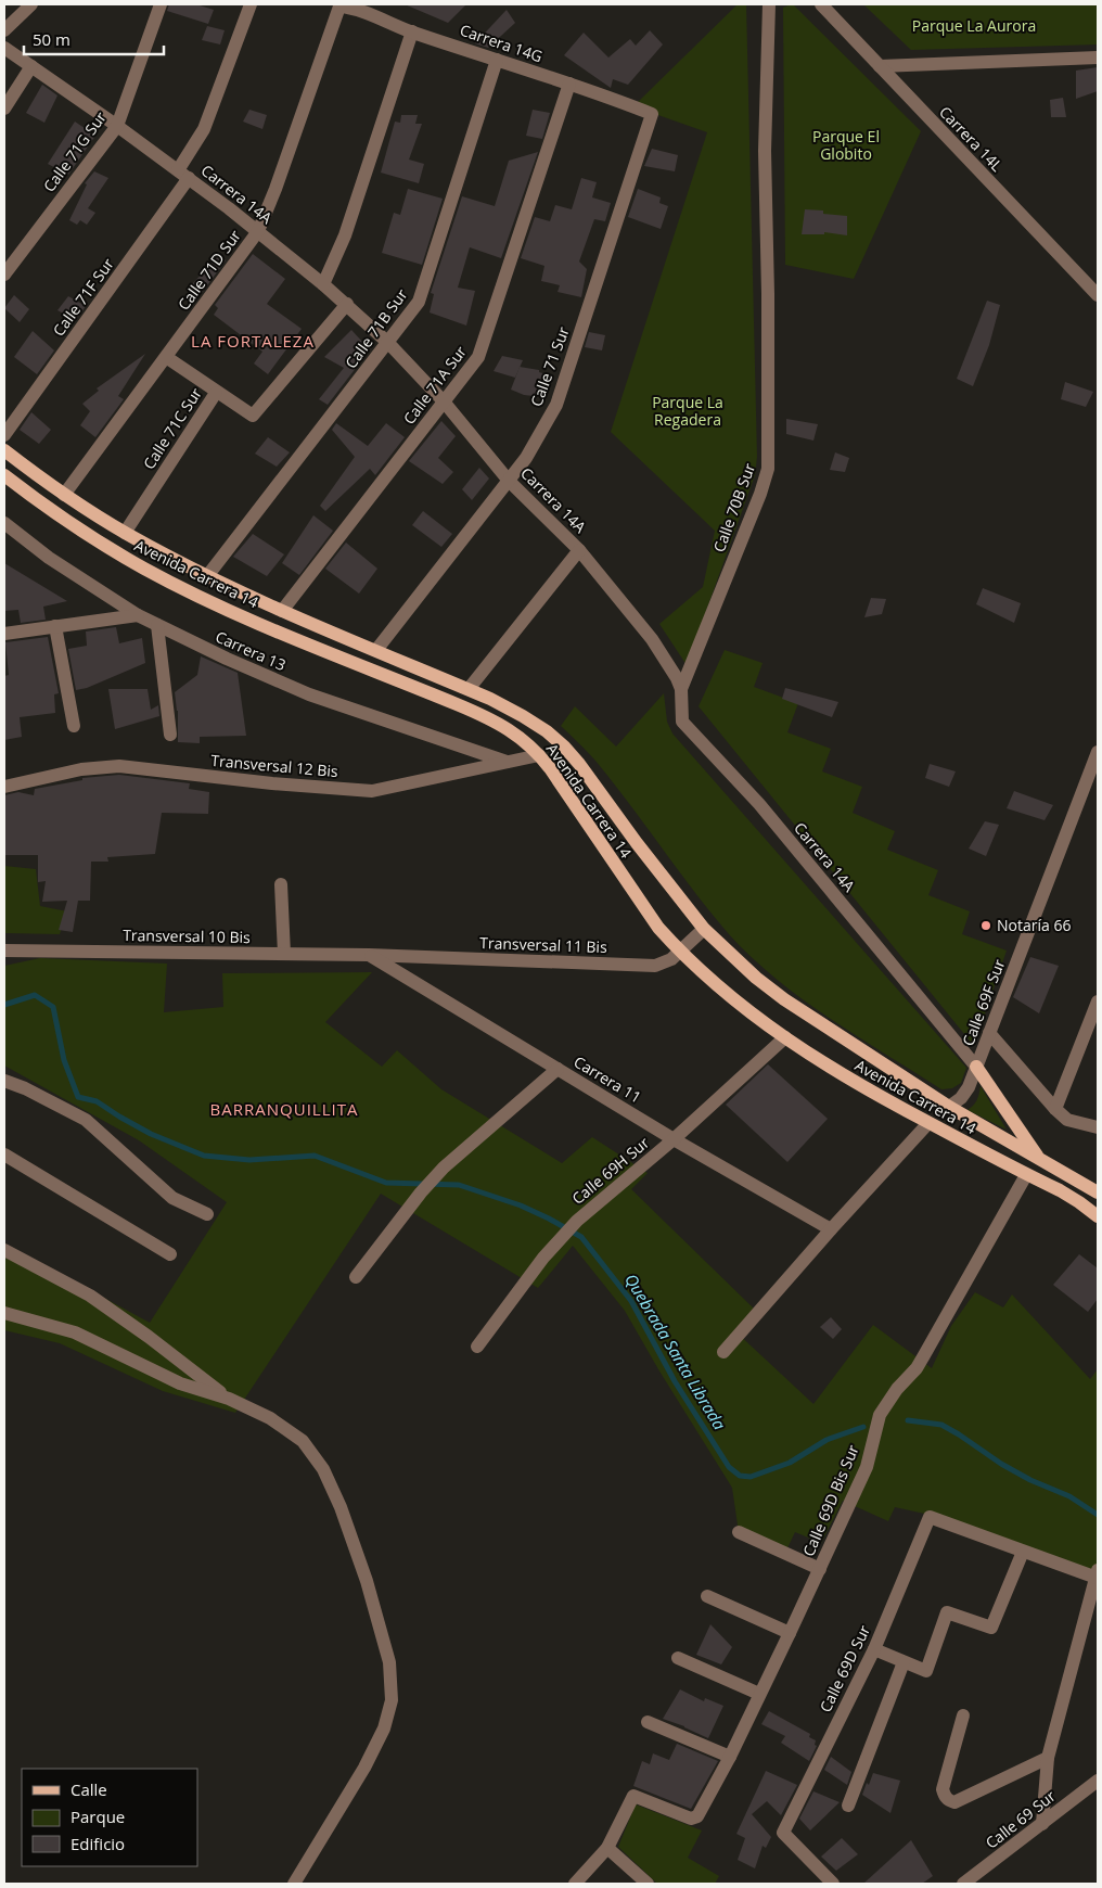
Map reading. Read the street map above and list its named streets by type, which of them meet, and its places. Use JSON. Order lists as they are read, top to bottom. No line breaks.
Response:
{"streets":{"main road":["Avenida Carrera 14"],"street":["Carrera 14G","Carrera 14L","Calle 71G Sur","Carrera 14A","Calle 71D Sur","Calle 71F Sur","Calle 71B Sur","Calle 71 Sur","Calle 71A Sur","Calle 71C Sur","Calle 70B Sur","Carrera 13","Transversal 12 Bis","Transversal 10 Bis","Transversal 11 Bis","Calle 69F Sur","Carrera 11","Calle 69H Sur","Calle 69D Bis Sur","Calle 69D Sur","Calle 69 Sur"]},"crossings":[["Carrera 14G","Calle 71D Sur"],["Carrera 14G","Calle 71B Sur"],["Carrera 14G","Calle 71 Sur"],["Carrera 14G","Calle 71A Sur"],["Calle 71G Sur","Carrera 14A"],["Carrera 14A","Calle 71D Sur"],["Carrera 14A","Calle 71F Sur"],["Carrera 14A","Calle 71B Sur"],["Carrera 14A","Calle 71 Sur"],["Carrera 14A","Calle 71A Sur"],["Carrera 14A","Calle 71C Sur"],["Carrera 14A","Calle 70B Sur"],["Carrera 14A","Calle 69F Sur"],["Calle 71D Sur","Avenida Carrera 14"],["Calle 71B Sur","Avenida Carrera 14"],["Calle 71 Sur","Avenida Carrera 14"],["Calle 71A Sur","Avenida Carrera 14"],["Calle 71C Sur","Avenida Carrera 14"],["Avenida Carrera 14","Transversal 12 Bis"],["Avenida Carrera 14","Transversal 11 Bis"],["Avenida Carrera 14","Calle 69F Sur"],["Avenida Carrera 14","Calle 69H Sur"],["Avenida Carrera 14","Calle 69D Bis Sur"],["Carrera 13","Transversal 12 Bis"],["Transversal 10 Bis","Transversal 11 Bis"],["Transversal 10 Bis","Carrera 11"],["Transversal 11 Bis","Carrera 11"],["Carrera 11","Calle 69H Sur"]],"districts":["LA FORTALEZA","BARRANQUILLITA"],"water":["Quebrada Santa Librada"],"parks":["Parque La Aurora","Parque El Globito","Parque La Regadera"],"places":["Notaría 66"],"legend":["Calle","Parque","Edificio"],"scale_bar":"50 m"}
